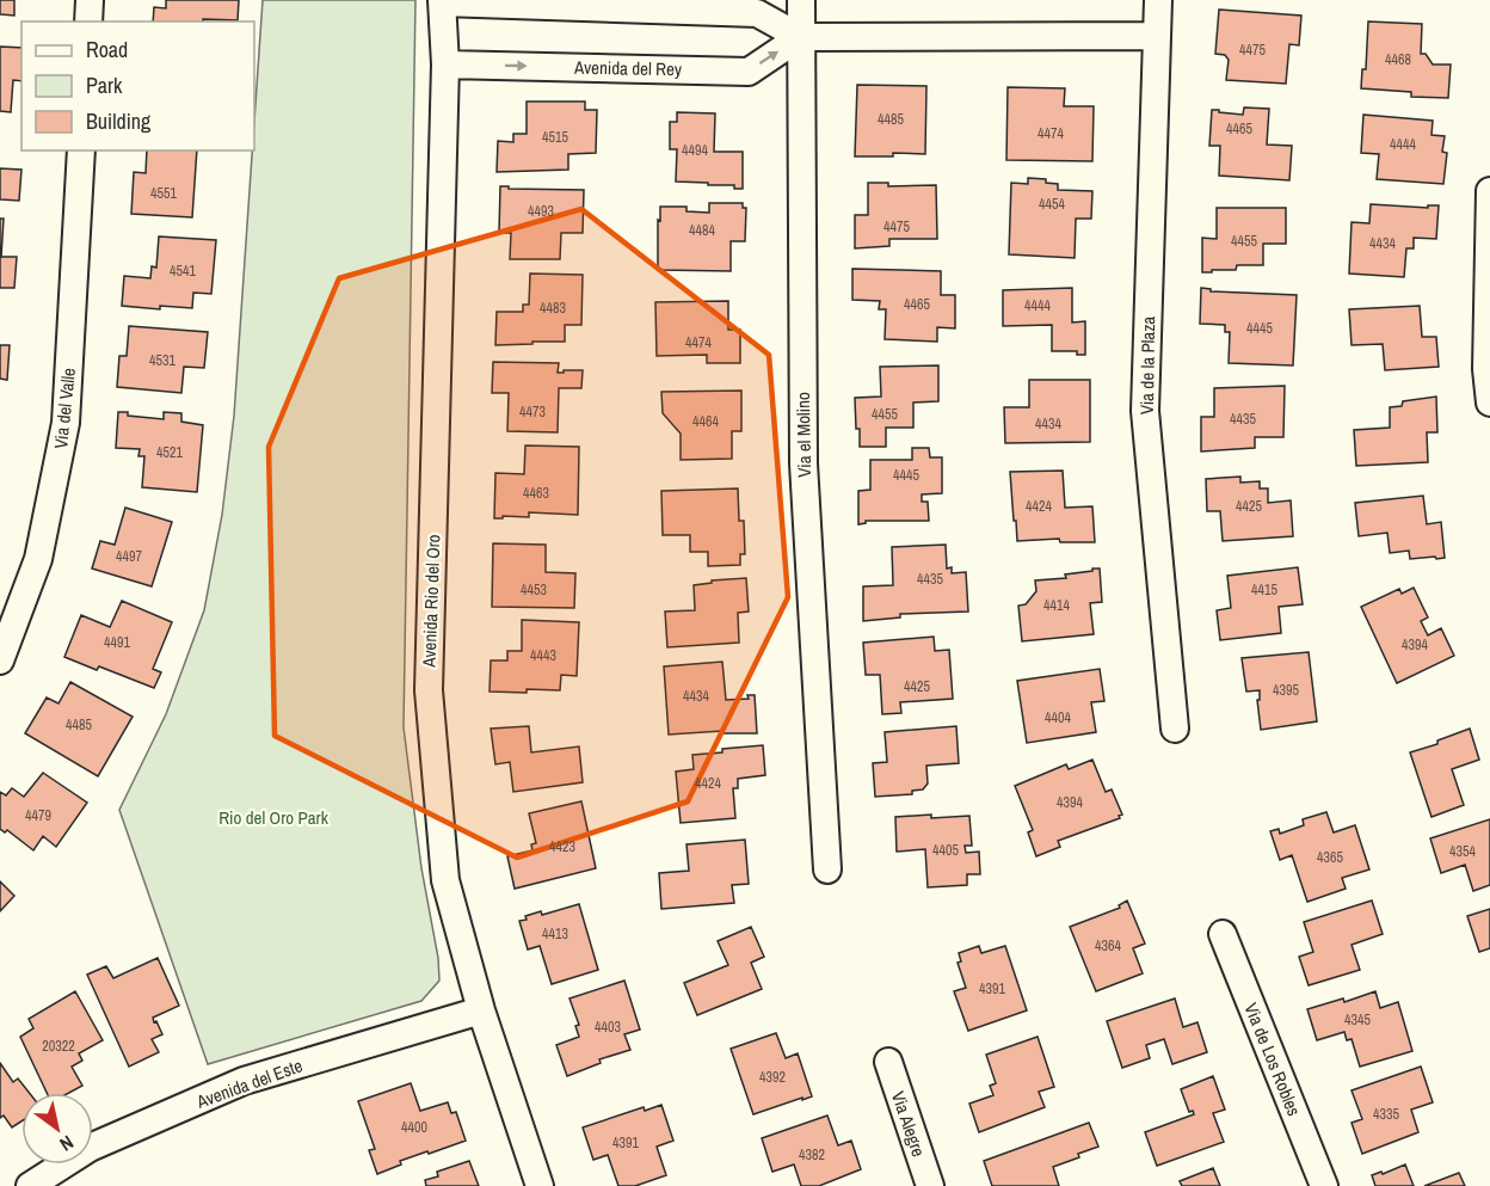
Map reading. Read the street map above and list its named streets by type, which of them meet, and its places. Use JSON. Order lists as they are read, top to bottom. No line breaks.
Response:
{"streets":{"street":["Avenida del Rey","Via de la Plaza","Via del Valle","Via el Molino","Avenida Rio del Oro","Via de Los Robles","Avenida del Este","Via Alegre"]},"crossings":[["Avenida del Rey","Via el Molino"],["Avenida del Rey","Avenida Rio del Oro"],["Avenida Rio del Oro","Avenida del Este"]],"parks":["Rio del Oro Park"],"house_numbers":["4475","4468","4485","4465","4474","4515","4444","4494","4551","4454","4493","4475","4484","4455","4434","4541","4465","4444","4483","4445","4474","4531","4473","4455","4435","4464","4434","4521","4445","4463","4424","4425","4497","4435","4453","4415","4414","4491","4394","4443","4425","4395","4434","4404","4485","4424","4394","4479","4423","4405","4354","4365","4413","4364","4391","4345","4403","20322","4392","4335","4400","4391","4382"],"legend":["Road","Park","Building"],"north":"bottom right"}
